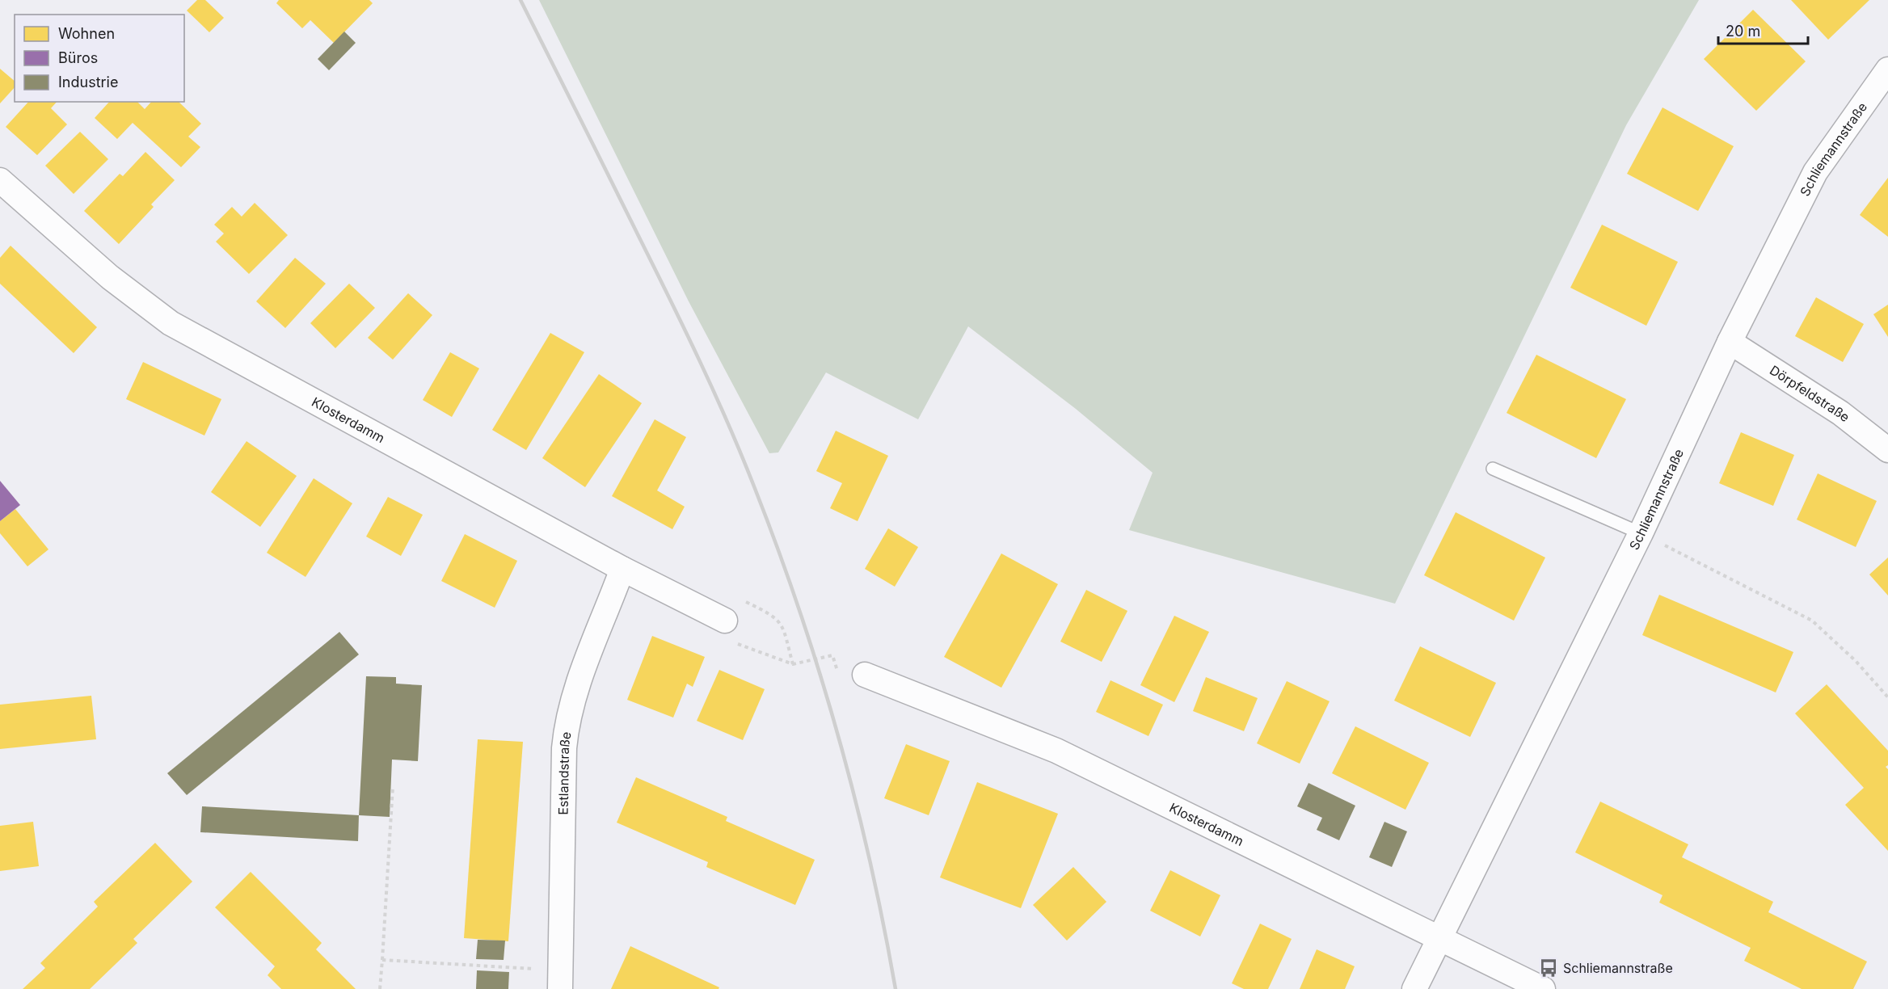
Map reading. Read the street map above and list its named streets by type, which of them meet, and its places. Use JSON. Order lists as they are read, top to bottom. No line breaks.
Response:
{"streets":{"street":["Schliemannstraße","Dörpfeldstraße","Klosterdamm","Estlandstraße"]},"crossings":[["Schliemannstraße","Dörpfeldstraße"],["Schliemannstraße","Klosterdamm"],["Klosterdamm","Estlandstraße"]],"places":{"bus stop":["Schliemannstraße"]},"legend":["Wohnen","Büros","Industrie"],"scale_bar":"20 m"}
